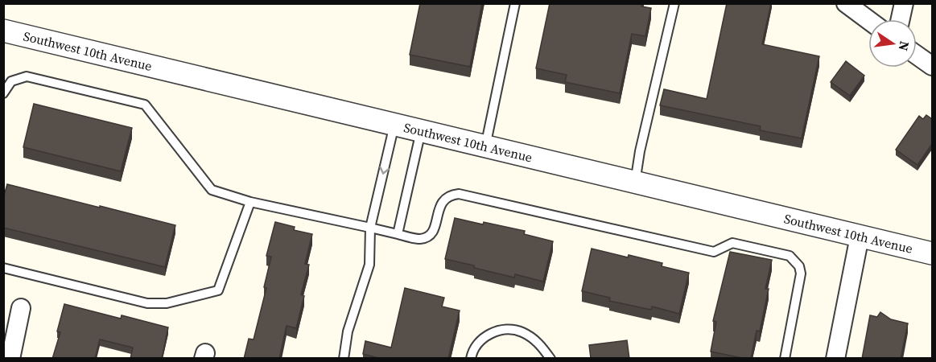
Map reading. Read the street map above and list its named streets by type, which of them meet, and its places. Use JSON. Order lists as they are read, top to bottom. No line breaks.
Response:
{"streets":{"street":["Southwest 10th Avenue"]},"north":"right"}
